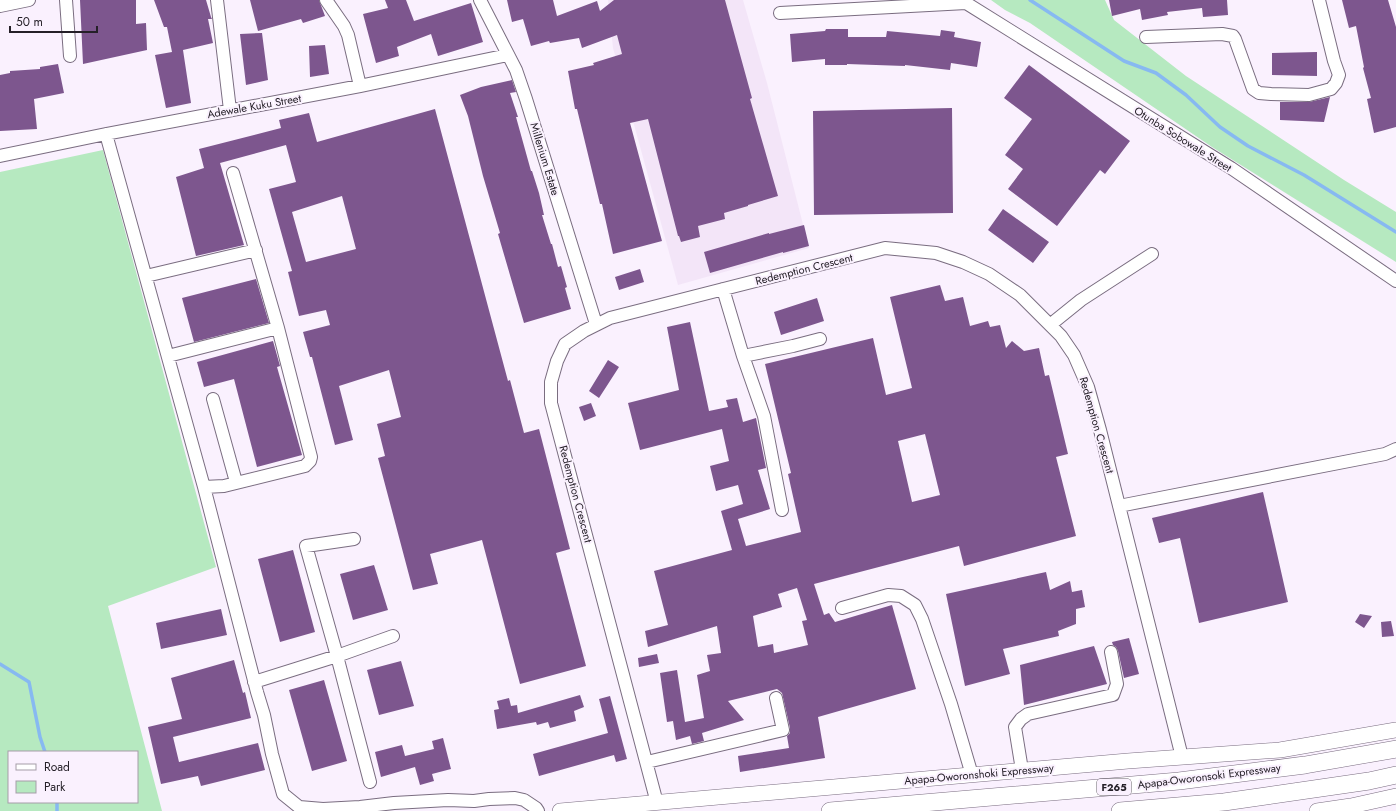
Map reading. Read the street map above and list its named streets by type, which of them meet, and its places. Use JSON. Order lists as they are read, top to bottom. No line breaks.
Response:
{"streets":{"highway":["Apapa-Oworonsoki Expressway","F265"],"main road":["Apapa-Oworonshoki Expressway"],"street":["Adewale Kuku Street","Otunba Sobowale Street","Millenium Estate","Redemption Crescent"]},"crossings":[["Adewale Kuku Street","Millenium Estate"],["Millenium Estate","Redemption Crescent"],["Redemption Crescent","Apapa-Oworonshoki Expressway"]],"legend":["Road","Park"],"scale_bar":"50 m"}
